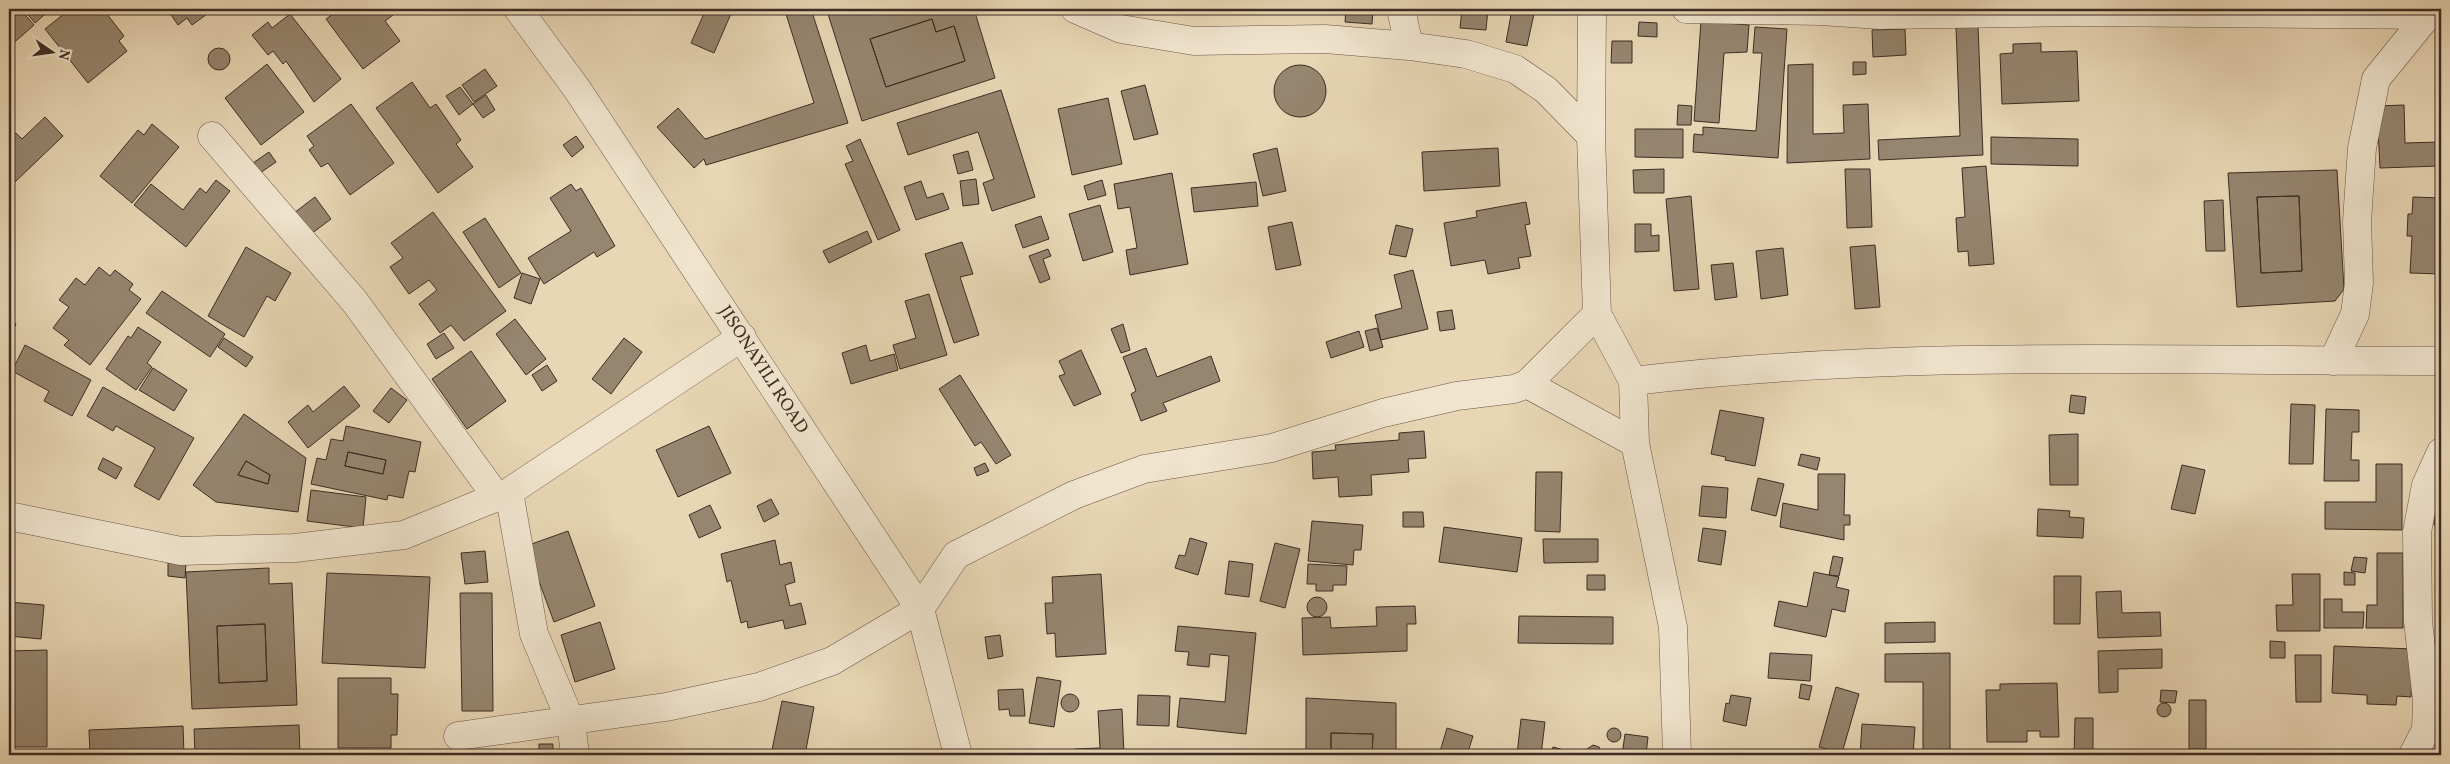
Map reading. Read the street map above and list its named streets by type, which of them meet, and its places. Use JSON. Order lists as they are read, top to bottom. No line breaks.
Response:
{"streets":{"street":["JISONAYILI ROAD"]},"north":"right"}
